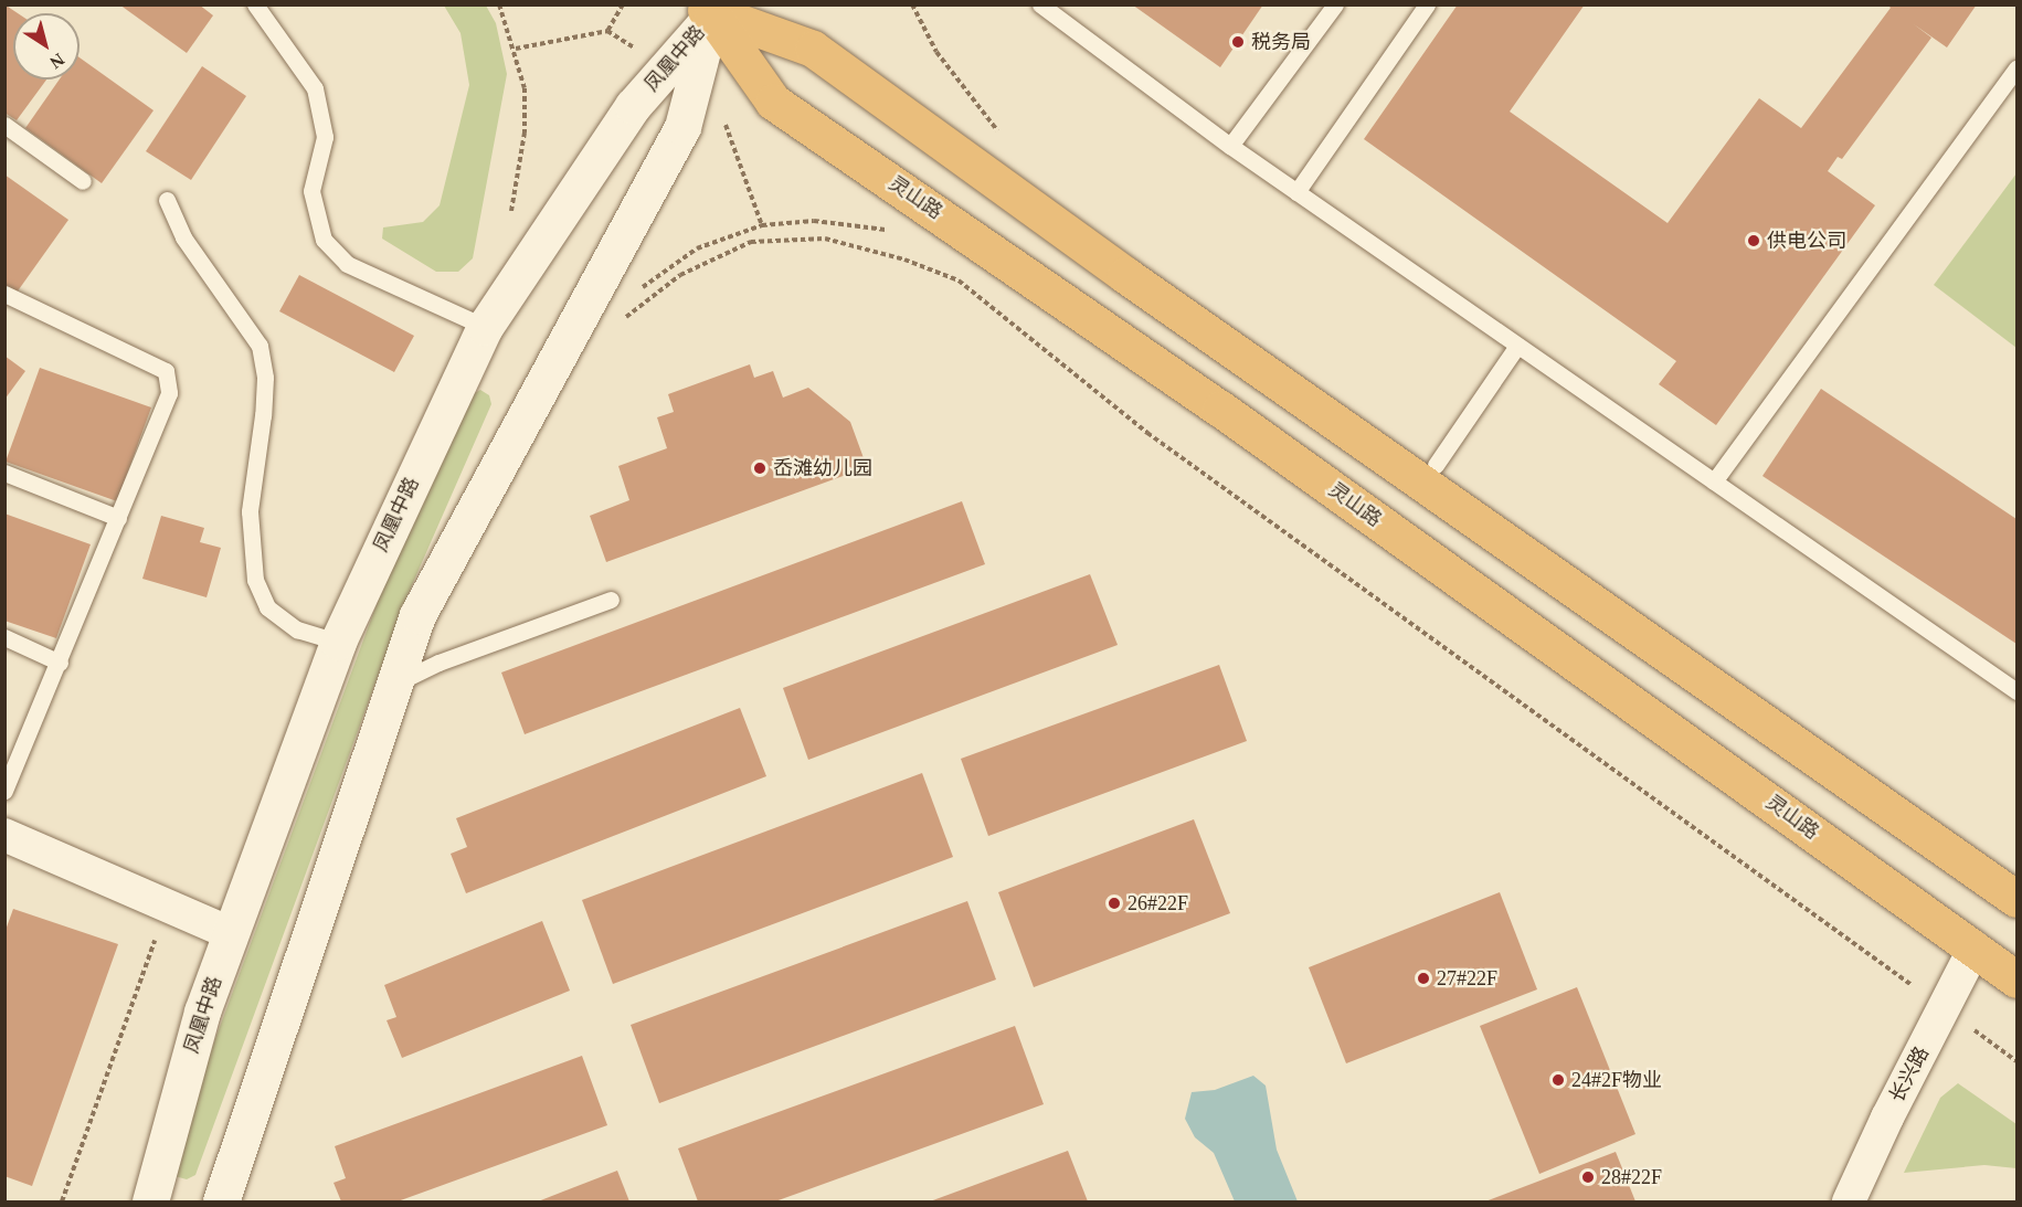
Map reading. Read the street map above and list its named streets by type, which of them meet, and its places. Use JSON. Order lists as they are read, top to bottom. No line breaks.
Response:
{"streets":{"highway":["灵山路"],"main road":["凤凰中路"],"street":["长兴路"]},"crossings":[["凤凰中路","灵山路"],["灵山路","长兴路"]],"places":["税务局","供电公司","岙滩幼儿园","26#22F","27#22F","24#2F物业","28#22F"],"north":"bottom right"}
